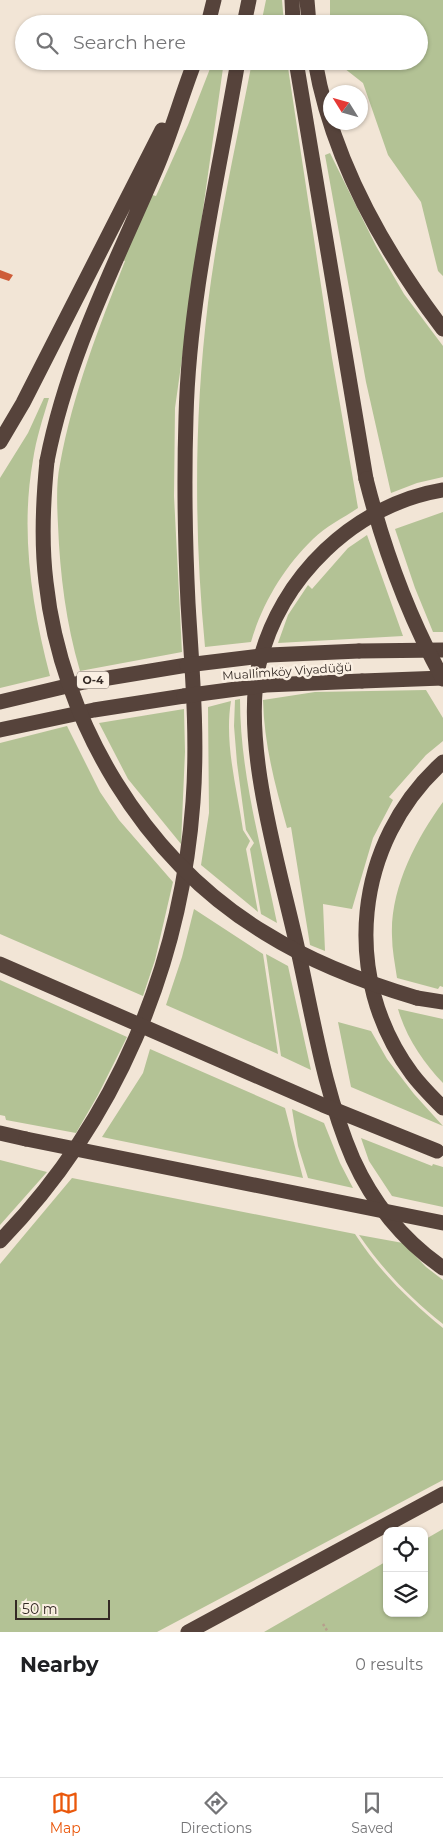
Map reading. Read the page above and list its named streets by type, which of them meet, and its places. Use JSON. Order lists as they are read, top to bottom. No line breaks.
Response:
{"streets":{"highway":["Muallimköy Viyadüğü","O-4"]},"scale_bar":"50 m","north":"top left","page":{"search":"Search here","scale":"50 m","heading":["Nearby","0 results"],"nav":["Map","Directions","Saved"]}}
